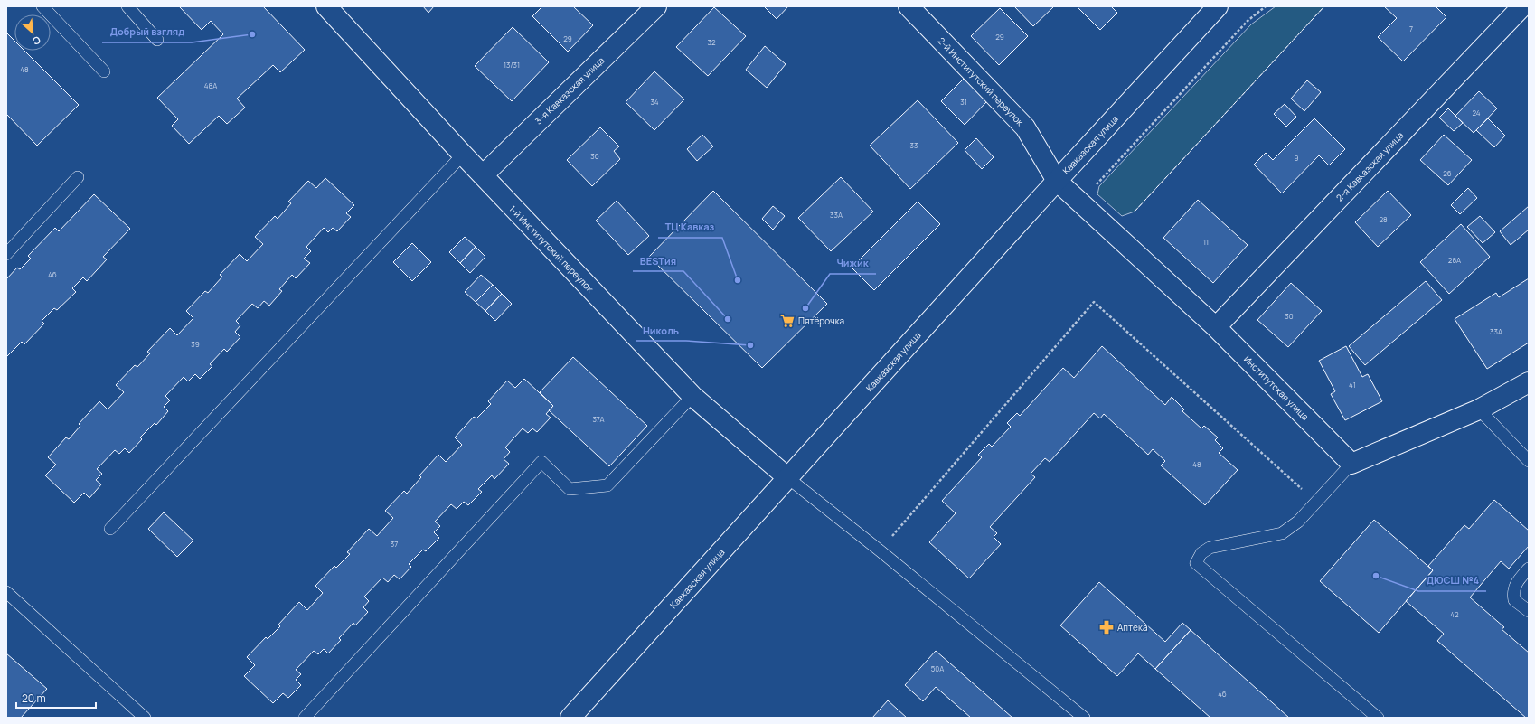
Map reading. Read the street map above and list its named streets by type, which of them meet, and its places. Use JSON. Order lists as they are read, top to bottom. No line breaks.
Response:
{"streets":{"street":["2-й Институтский переулок","3-я Кавказская улица","Кавказская улица","2-я Кавказская улица","1-й Институтский переулок","Институтская улица"]},"crossings":[["2-й Институтский переулок","Кавказская улица"],["2-й Институтский переулок","Институтская улица"],["3-я Кавказская улица","1-й Институтский переулок"],["Кавказская улица","1-й Институтский переулок"],["Кавказская улица","Институтская улица"],["2-я Кавказская улица","Институтская улица"]],"places":{"other":["Добрый взгляд","ТЦ Кавказ","Чижик","BESTия","Николь","ДЮСШ №4"],"supermarket":["Пятёрочка"],"pharmacy":["Аптека"]},"house_numbers":["7","29","29","32","13/31","48","48А","34","31","24","33","36","9","26","33А","28","11","28А","46","30","33А","39","41","37А","48","37","42","50А","46"],"scale_bar":"20 m","north":"bottom right"}
